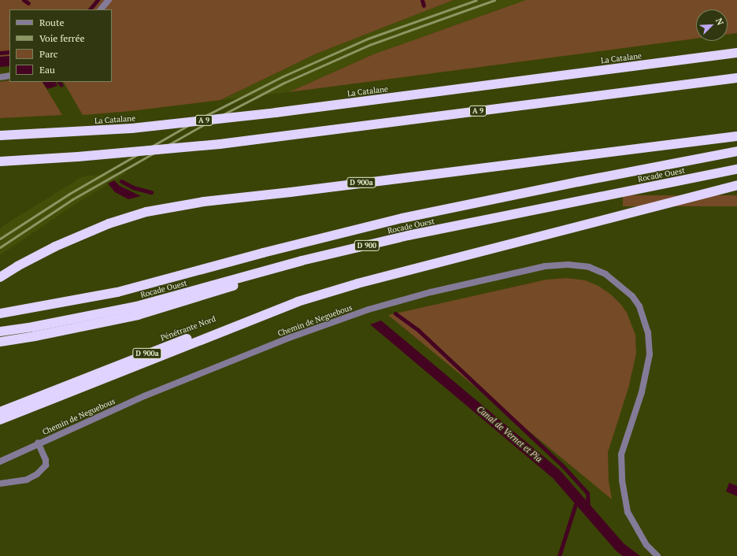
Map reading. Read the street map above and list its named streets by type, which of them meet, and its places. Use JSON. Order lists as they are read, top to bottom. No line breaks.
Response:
{"streets":{"highway":["La Catalane","A 9","Rocade Ouest","D 900a","D 900","Pénétrante Nord"],"street":["Chemin de Neguebous"]},"crossings":[["Rocade Ouest","D 900"],["D 900a","Pénétrante Nord"]],"water":["Canal de Vernet et Pia"],"legend":["Route","Voie ferrée","Parc","Eau"],"north":"top right"}
